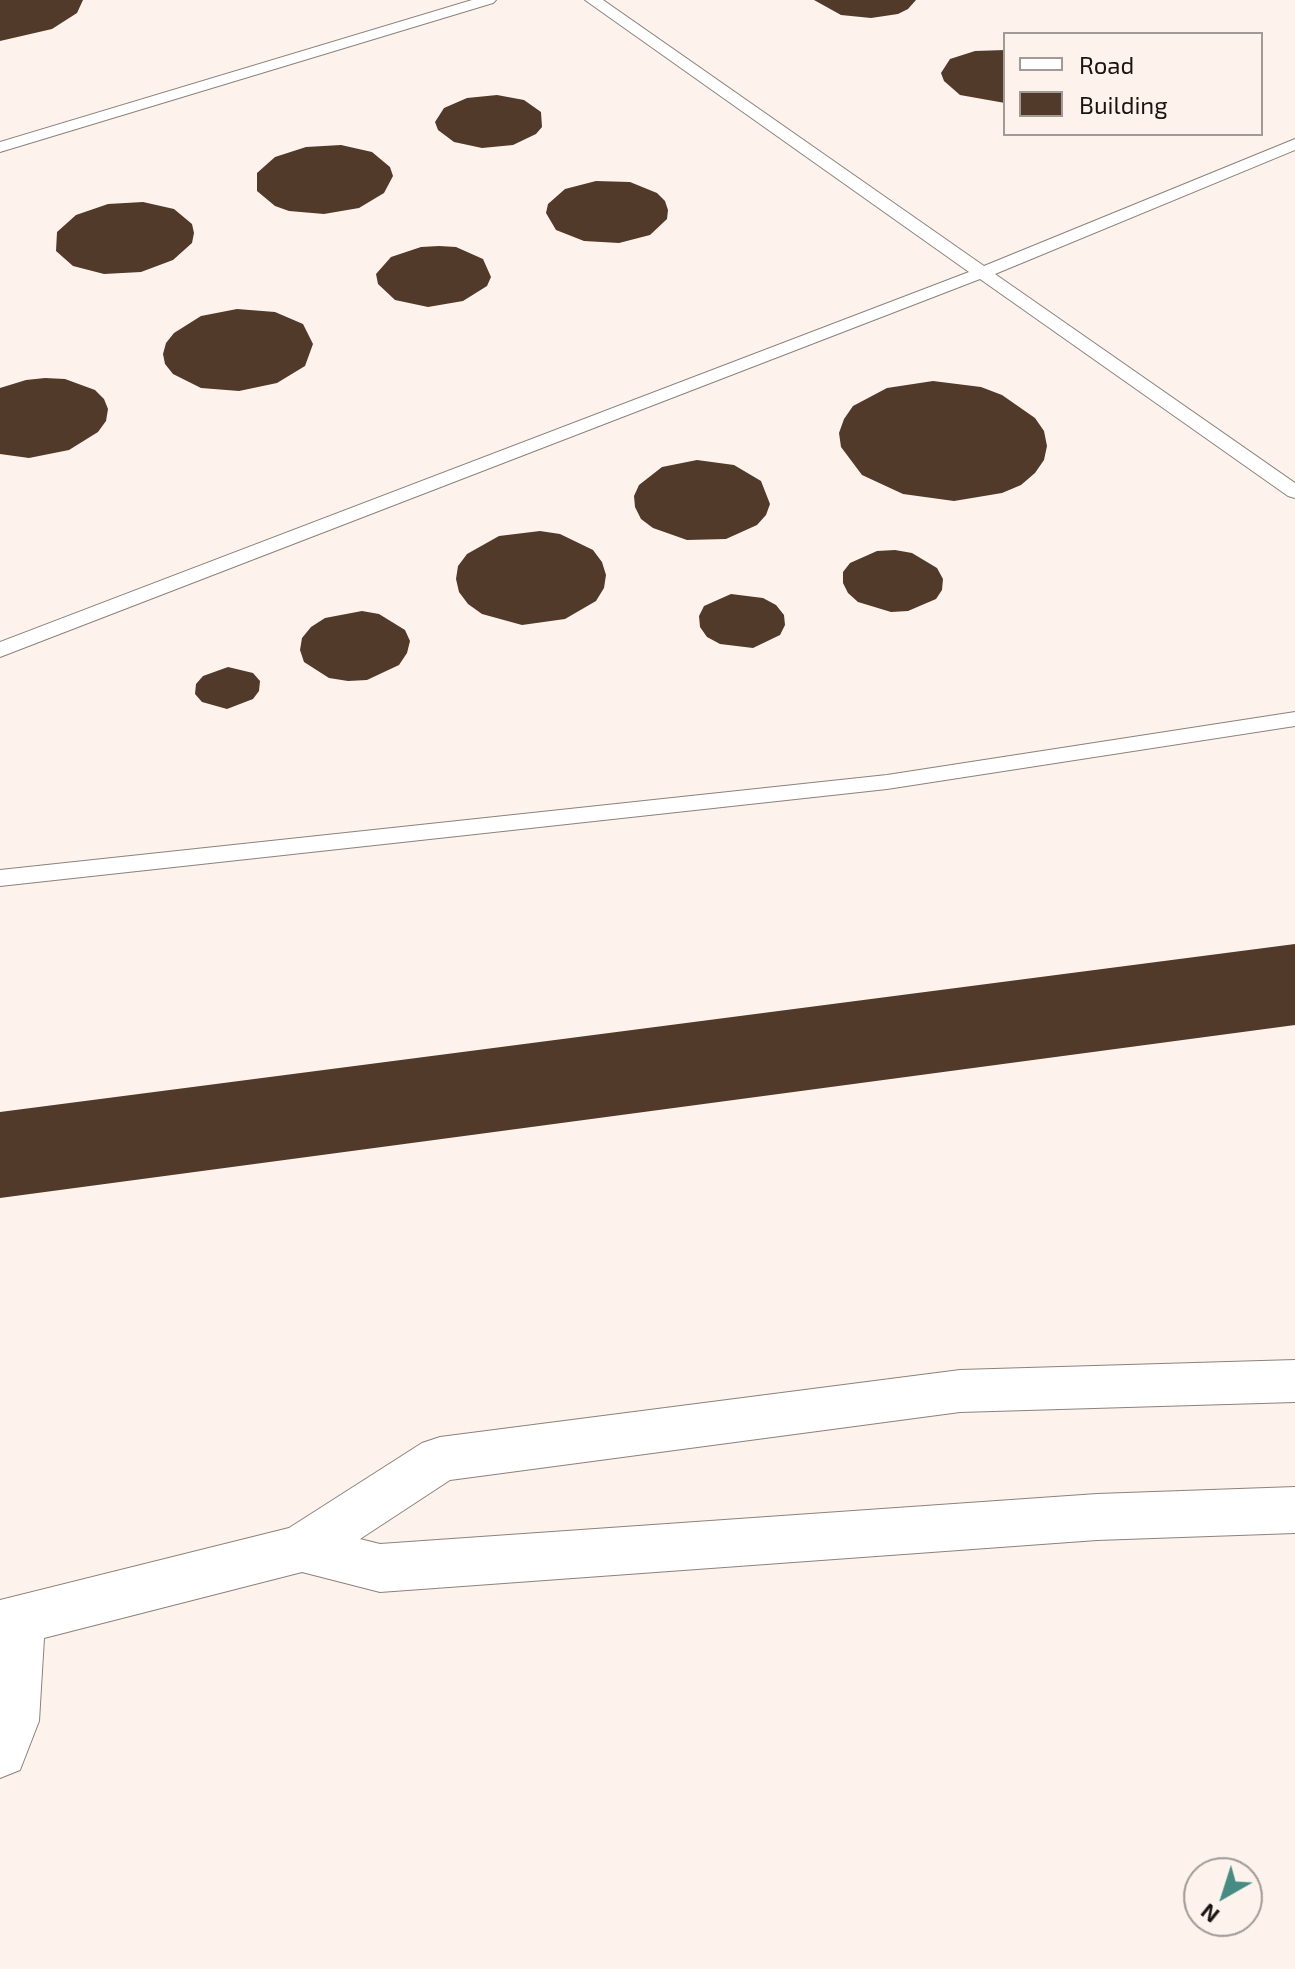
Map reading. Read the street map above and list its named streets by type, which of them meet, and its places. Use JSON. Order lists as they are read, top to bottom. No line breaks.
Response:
{"legend":["Road","Building"],"north":"bottom left"}
